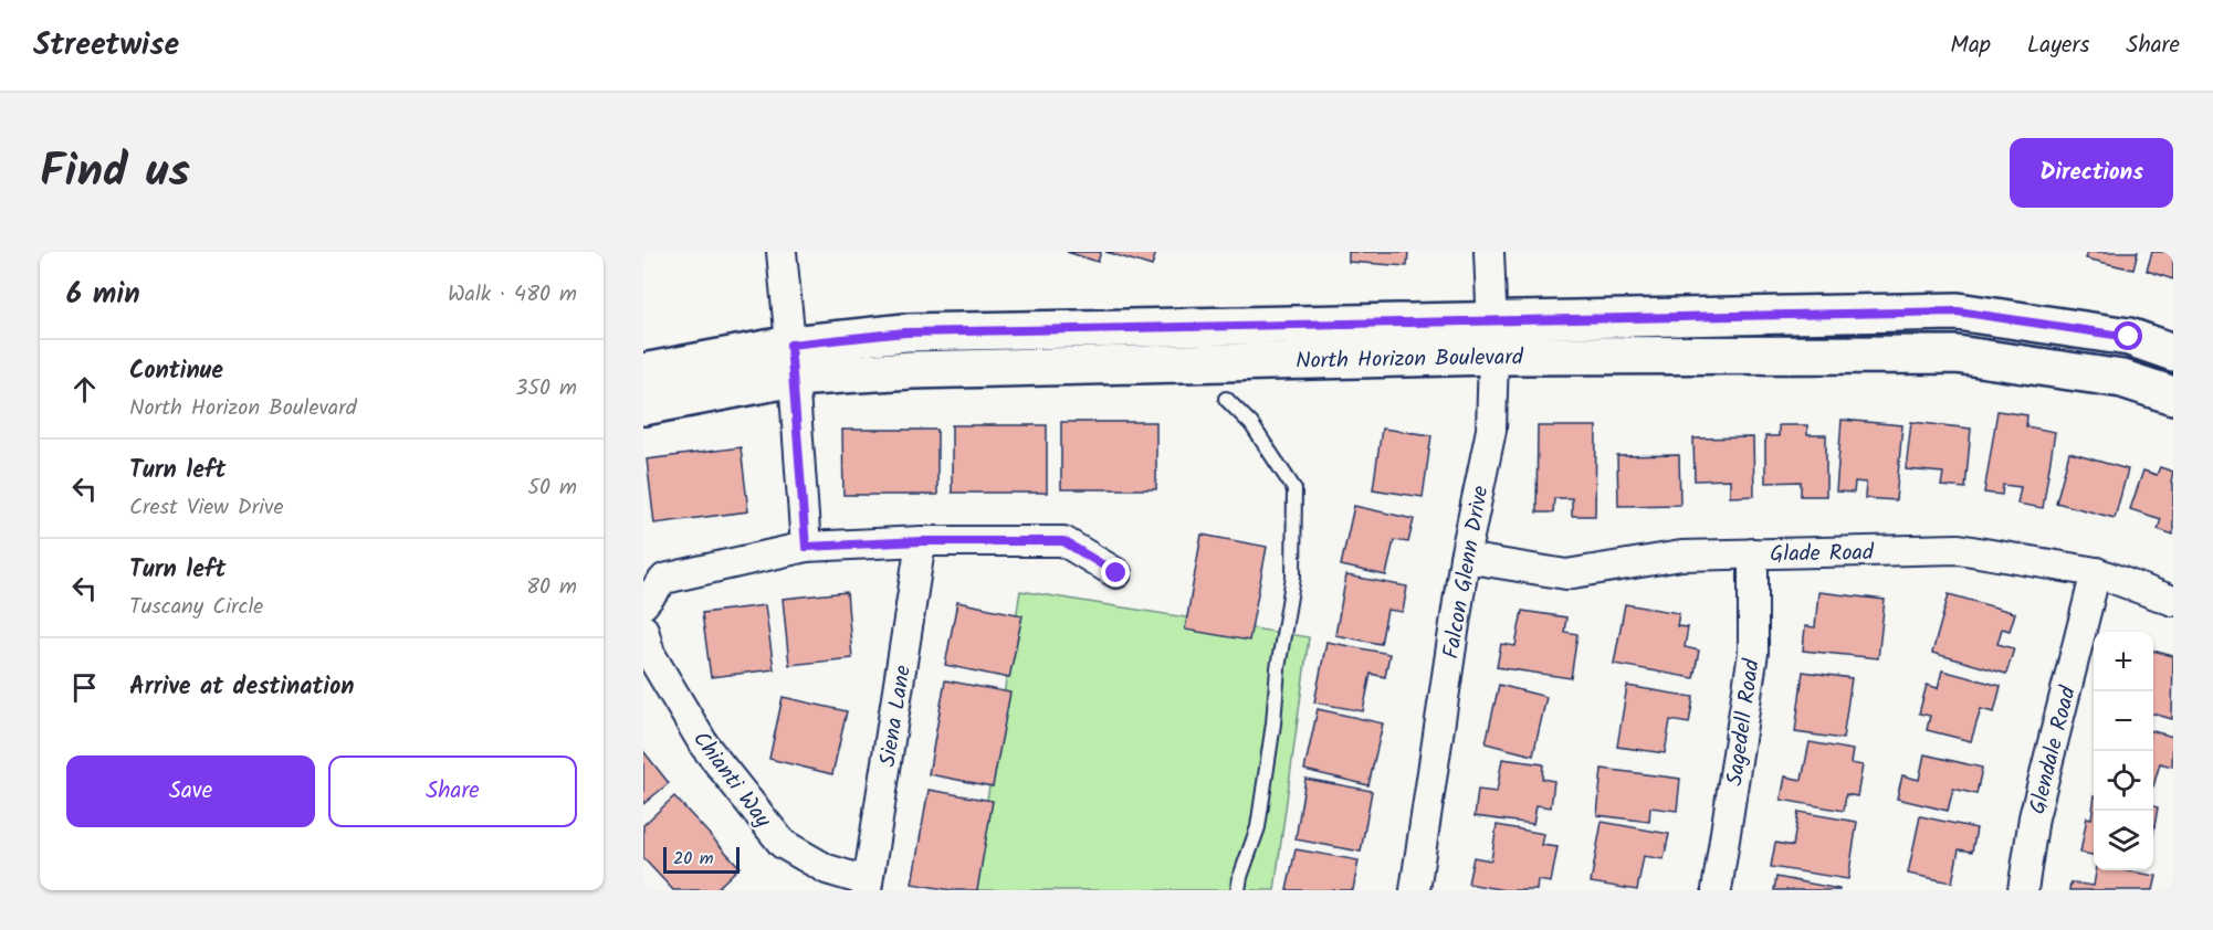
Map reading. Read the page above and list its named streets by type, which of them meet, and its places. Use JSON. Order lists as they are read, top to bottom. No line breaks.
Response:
{"streets":{"street":["North Horizon Boulevard","Glade Road","Falcon Glenn Drive","Siena Lane","Sagedell Road","Glendale Road","Chianti Way"]},"crossings":[["North Horizon Boulevard","Falcon Glenn Drive"],["Glade Road","Falcon Glenn Drive"],["Glade Road","Sagedell Road"],["Glade Road","Glendale Road"],["Siena Lane","Chianti Way"]],"scale_bar":"20 m","page":{"header":"Streetwise","nav":["Map","Layers","Share"],"title":"Find us","buttons":["Directions",["Save","Share"]],"heading":["6 min","Walk · 480 m"],"list":[["Continue","North Horizon Boulevard","350 m"],["Turn left","Crest View Drive","50 m"],["Turn left","Tuscany Circle","80 m"],"Arrive at destination"],"map_buttons":["+","−"],"scale":"20 m"}}
